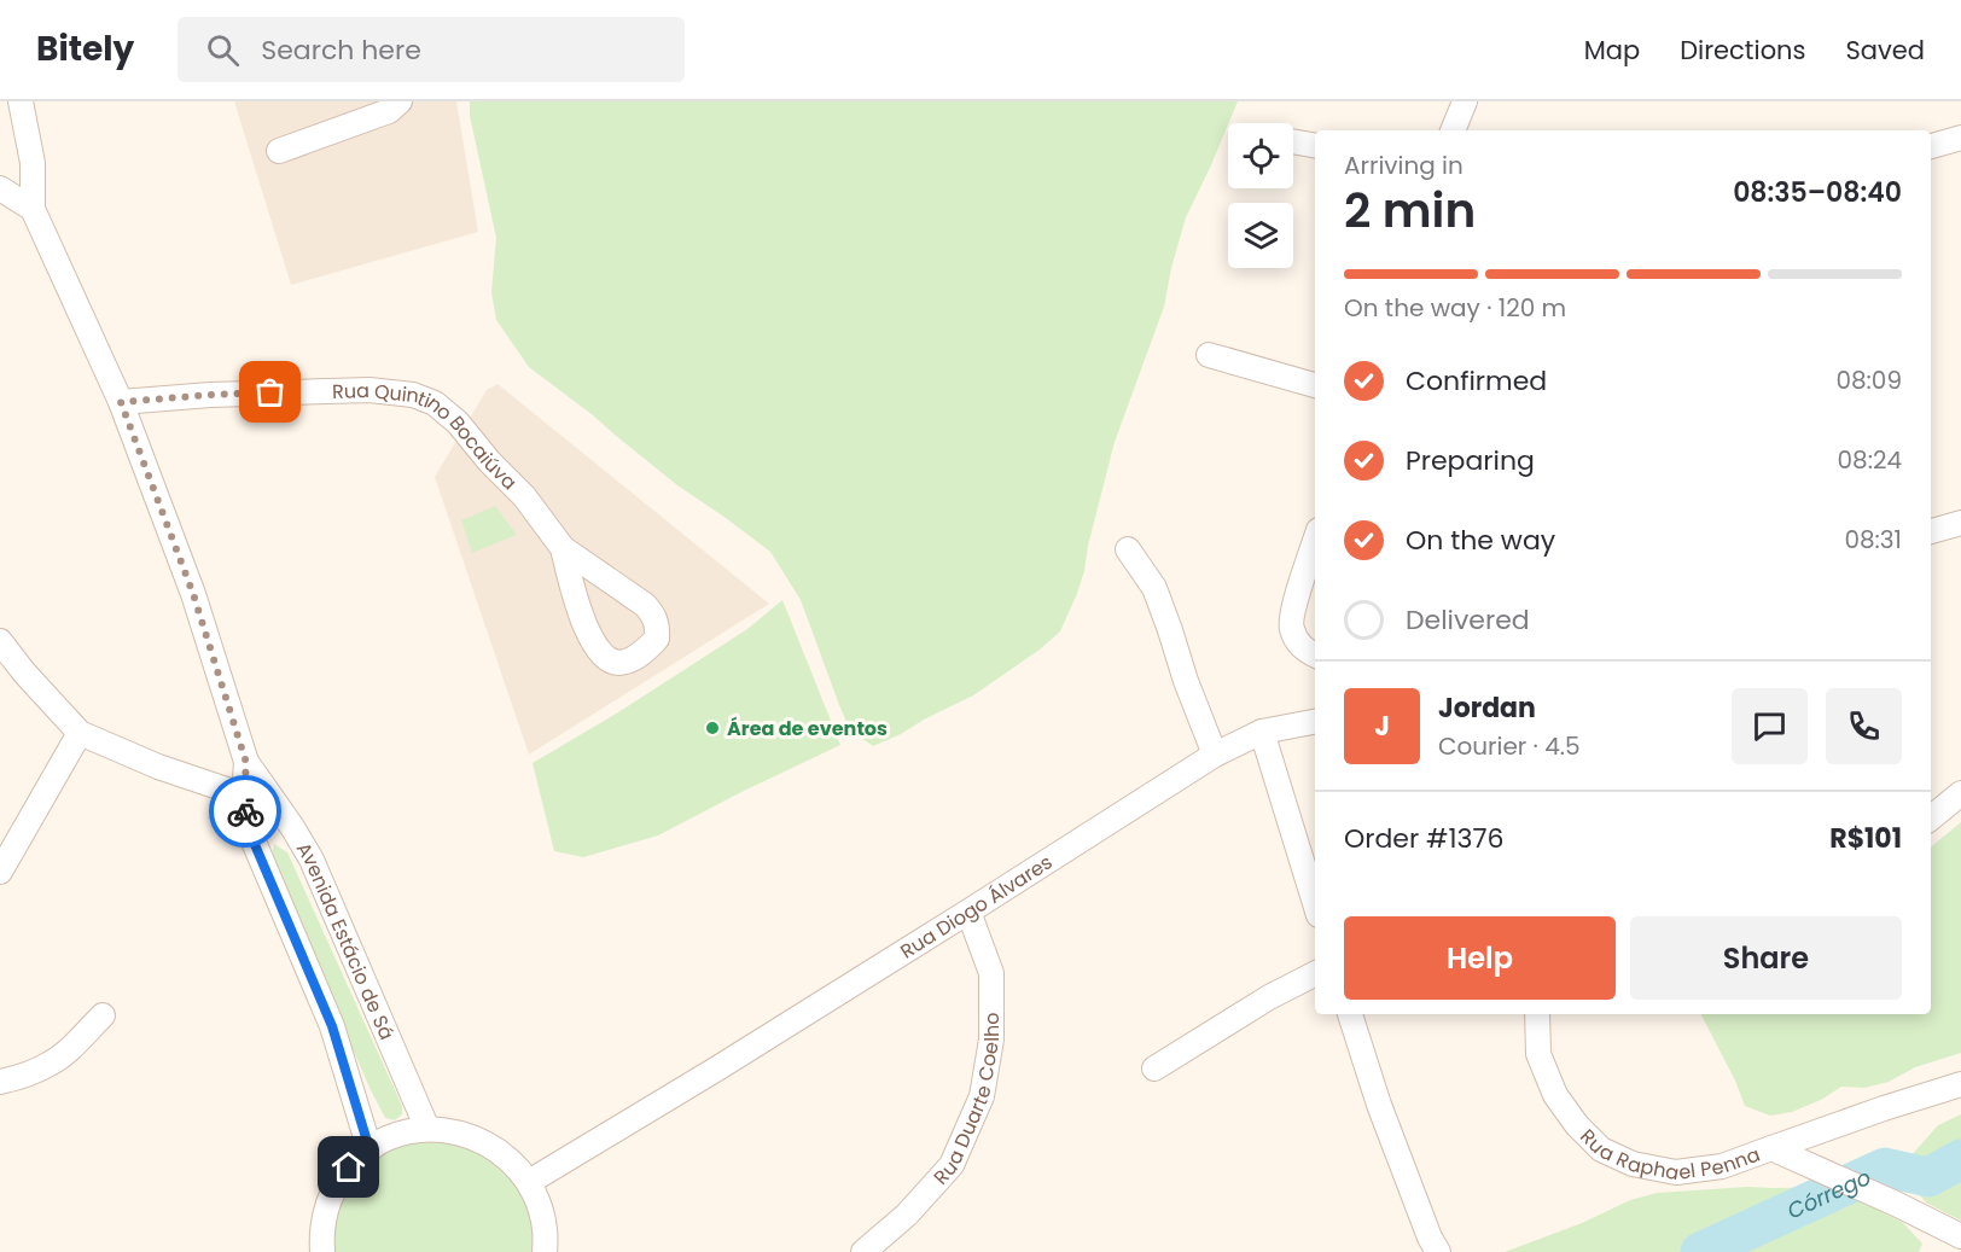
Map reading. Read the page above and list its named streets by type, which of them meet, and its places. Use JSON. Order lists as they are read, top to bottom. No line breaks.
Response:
{"streets":{"street":["Rua Quintino Bocaiúva","Rua Diogo Álvares","Avenida Estácio de Sá","Rua Duarte Coelho","Rua Raphael Penna"]},"crossings":[["Rua Quintino Bocaiúva","Avenida Estácio de Sá"],["Rua Diogo Álvares","Rua Duarte Coelho"]],"water":["Córrego"],"places":["Área de eventos"],"page":{"header":"Bitely","search":"Search here","nav":["Map","Directions","Saved"],"heading":["2 min","Arriving in","08:35–08:40"],"panel":["Jordan","Courier · 4.5","Order #1376","R$101"],"bar":"On the way · 120 m","list":[["Confirmed","08:09"],["Preparing","08:24"],["On the way","08:31"],"Delivered"],"round":"J","buttons":["Help","Share"]}}
